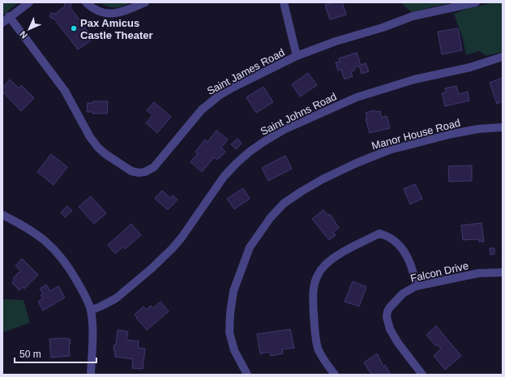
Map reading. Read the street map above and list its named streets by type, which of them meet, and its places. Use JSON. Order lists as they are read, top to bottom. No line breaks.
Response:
{"streets":{"street":["Saint James Road","Saint Johns Road","Manor House Road","Falcon Drive"]},"places":["Pax Amicus Castle Theater"],"scale_bar":"50 m","north":"bottom left"}
